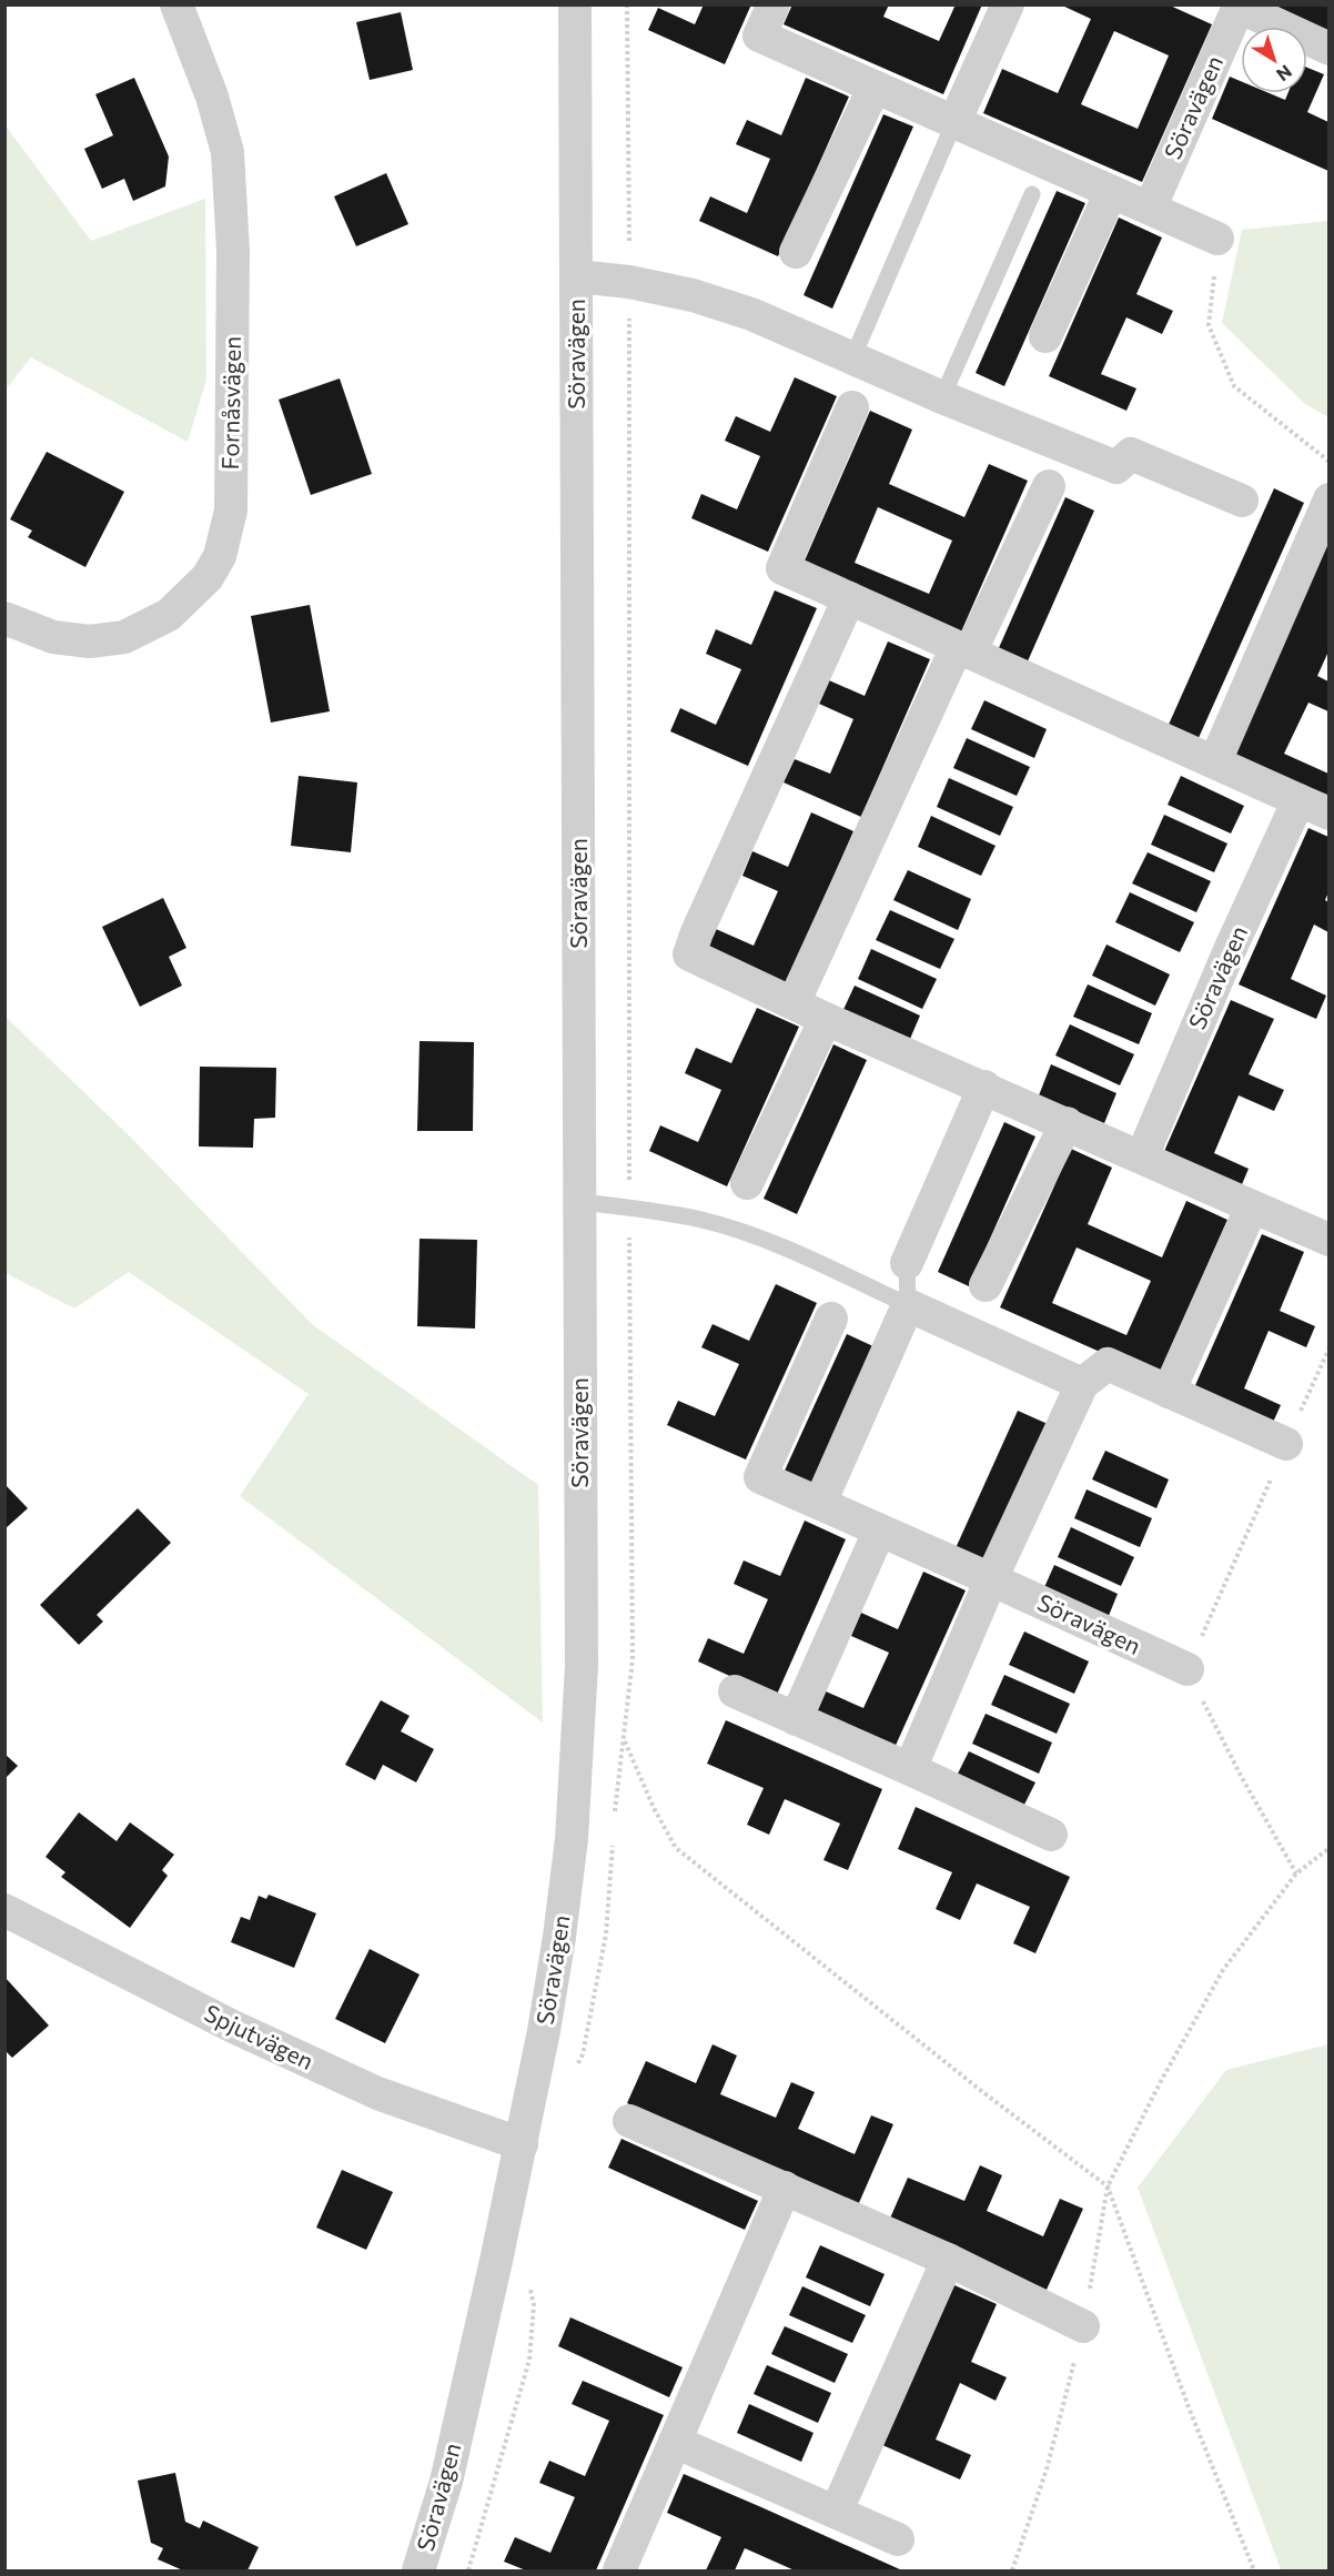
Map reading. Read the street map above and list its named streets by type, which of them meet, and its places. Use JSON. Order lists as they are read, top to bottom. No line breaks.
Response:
{"streets":{"street":["Söravägen","Fornåsvägen","Spjutvägen"]},"crossings":[["Söravägen","Spjutvägen"]],"north":"bottom right"}
